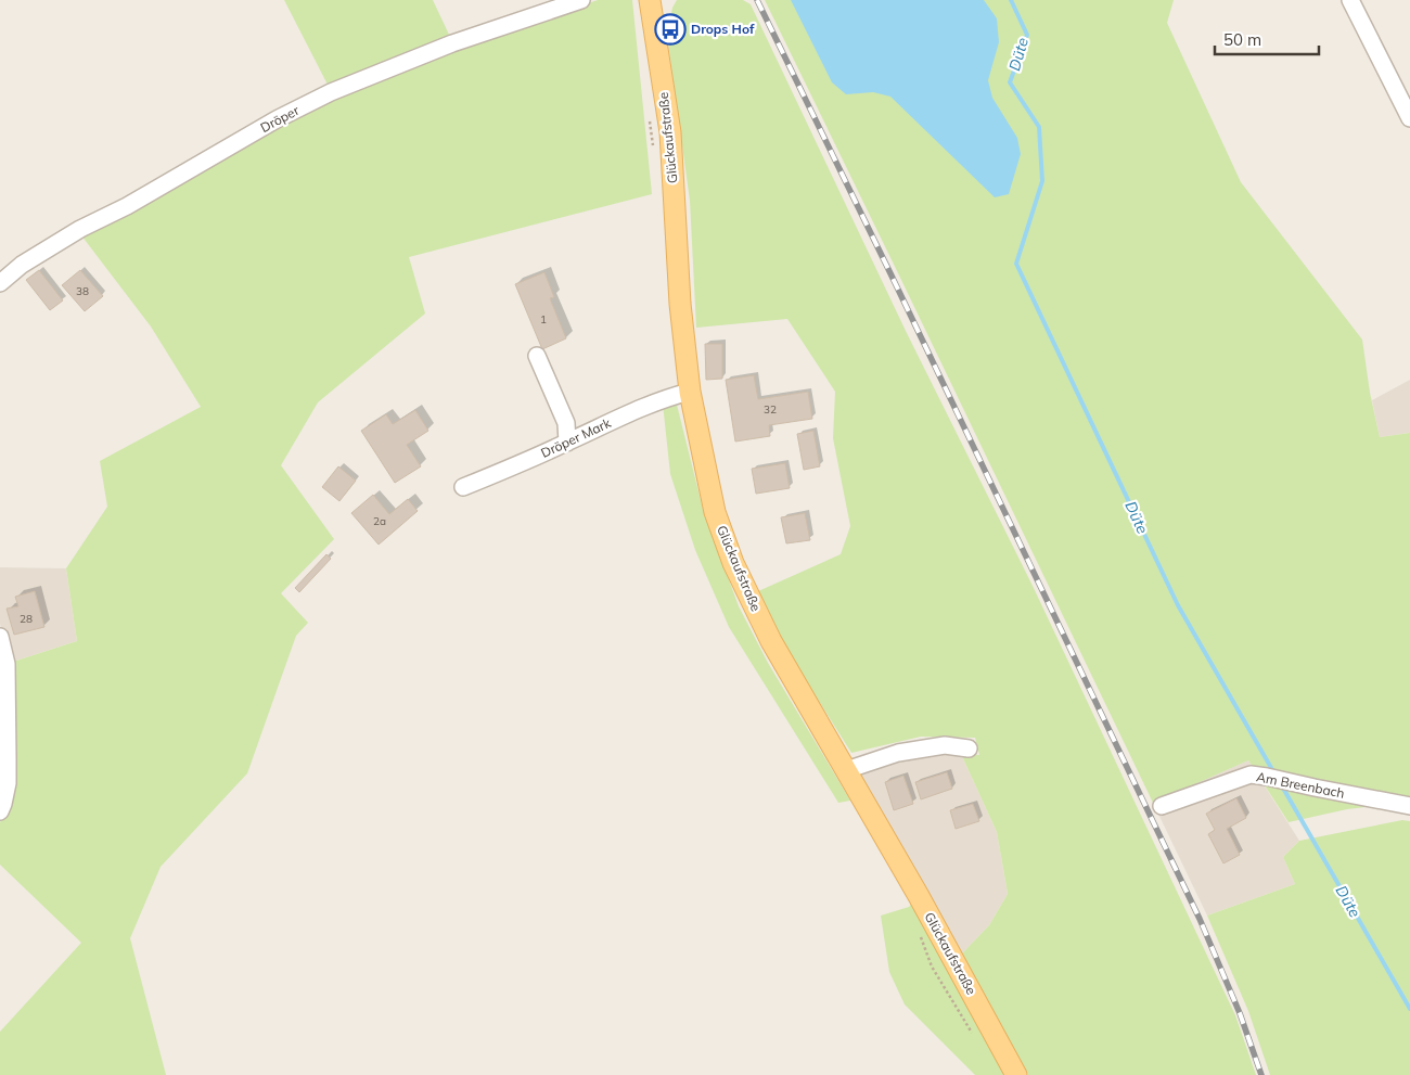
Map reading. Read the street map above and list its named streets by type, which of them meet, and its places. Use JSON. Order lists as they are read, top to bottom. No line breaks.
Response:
{"streets":{"main road":["Glückaufstraße"],"street":["Dröper","Dröper Mark","Am Breenbach"]},"crossings":[["Glückaufstraße","Dröper Mark"]],"water":["Düte"],"places":{"bus stop":["Drops Hof"]},"house_numbers":["38","1","32","2a","28"],"scale_bar":"50 m"}
